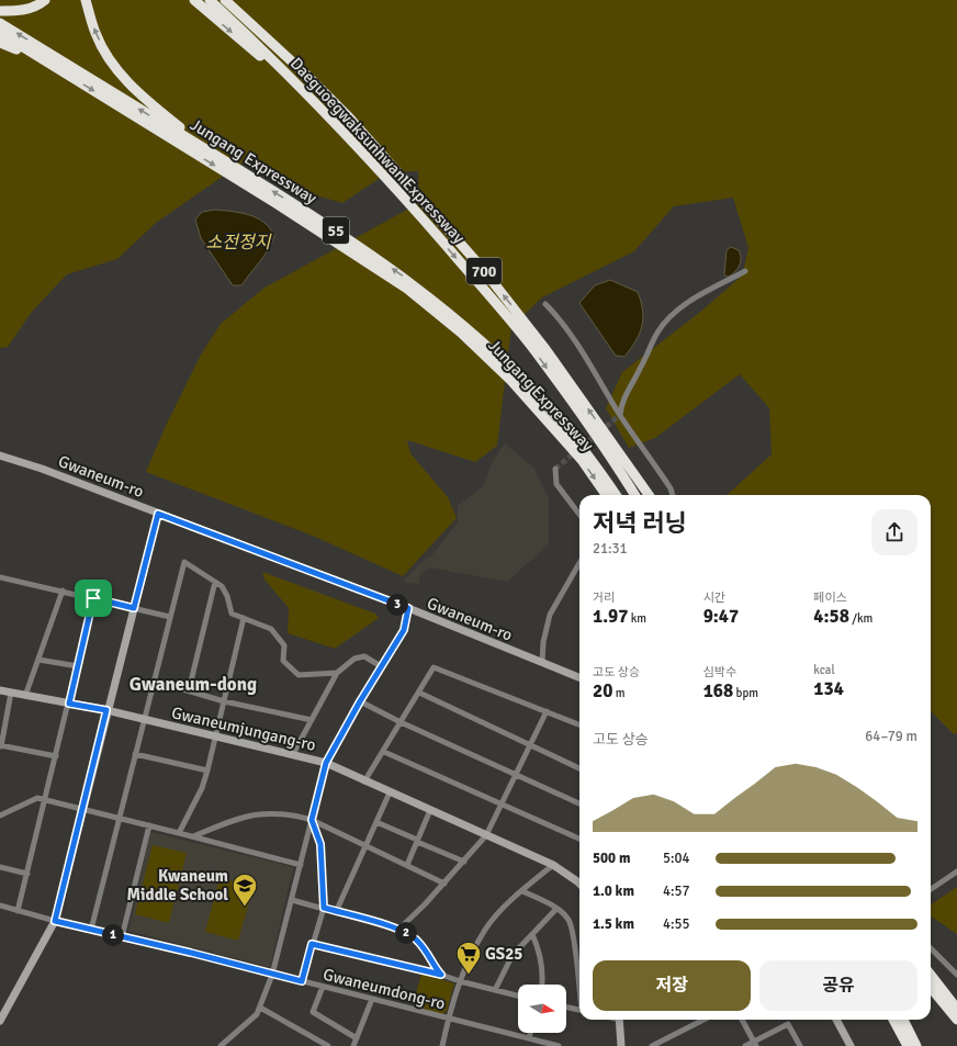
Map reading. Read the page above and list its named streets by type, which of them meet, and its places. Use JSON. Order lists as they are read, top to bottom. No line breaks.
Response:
{"streets":{"highway":["Daeguoegwaksunhwan Expressway","Jungang Expressway","55","700"],"main road":["Gwaneum-ro","Gwaneumjungang-ro"],"street":["Gwaneumdong-ro"]},"districts":["Gwaneum-dong"],"water":["소전정지"],"places":{"school or university":["Kwaneum Middle School"],"supermarket":["GS25"]},"north":"right","page":{"heading":["저녁 러닝","21:31"],"stats":[["거리","1.97 km"],["시간","9:47"],["페이스","4:58 /km"],["고도 상승","20 m"],["심박수","168 bpm"],["kcal","134"]],"pins":["3","2","1"],"chart":["고도 상승","64–79 m"],"list":[{"name":"500 m","note":"5:04"},{"name":"1.0 km","note":"4:57"},{"name":"1.5 km","note":"4:55"}],"buttons":["저장","공유"]}}
